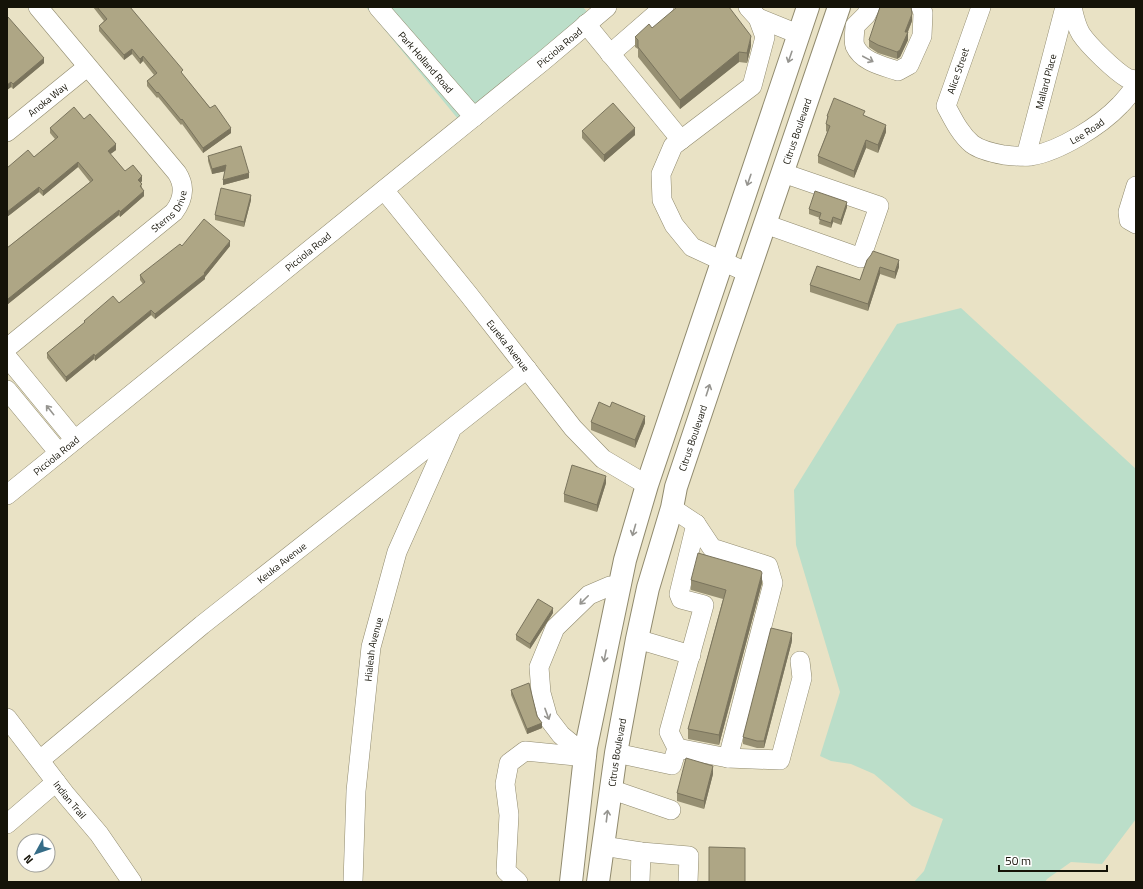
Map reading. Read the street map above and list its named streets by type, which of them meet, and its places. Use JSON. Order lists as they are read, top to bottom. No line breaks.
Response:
{"streets":{"highway":["Citrus Boulevard"],"street":["Picciola Road","Park Holland Road","Alice Street","Mallard Place","Anoka Way","Lee Road","Sterns Drive","Eureka Avenue","Keuka Avenue","Hialeah Avenue","Indian Trail"]},"crossings":[["Picciola Road","Park Holland Road"],["Picciola Road","Eureka Avenue"],["Alice Street","Mallard Place"],["Alice Street","Lee Road"],["Mallard Place","Lee Road"],["Anoka Way","Sterns Drive"],["Eureka Avenue","Keuka Avenue"],["Keuka Avenue","Hialeah Avenue"],["Keuka Avenue","Indian Trail"]],"scale_bar":"50 m","north":"bottom left"}
